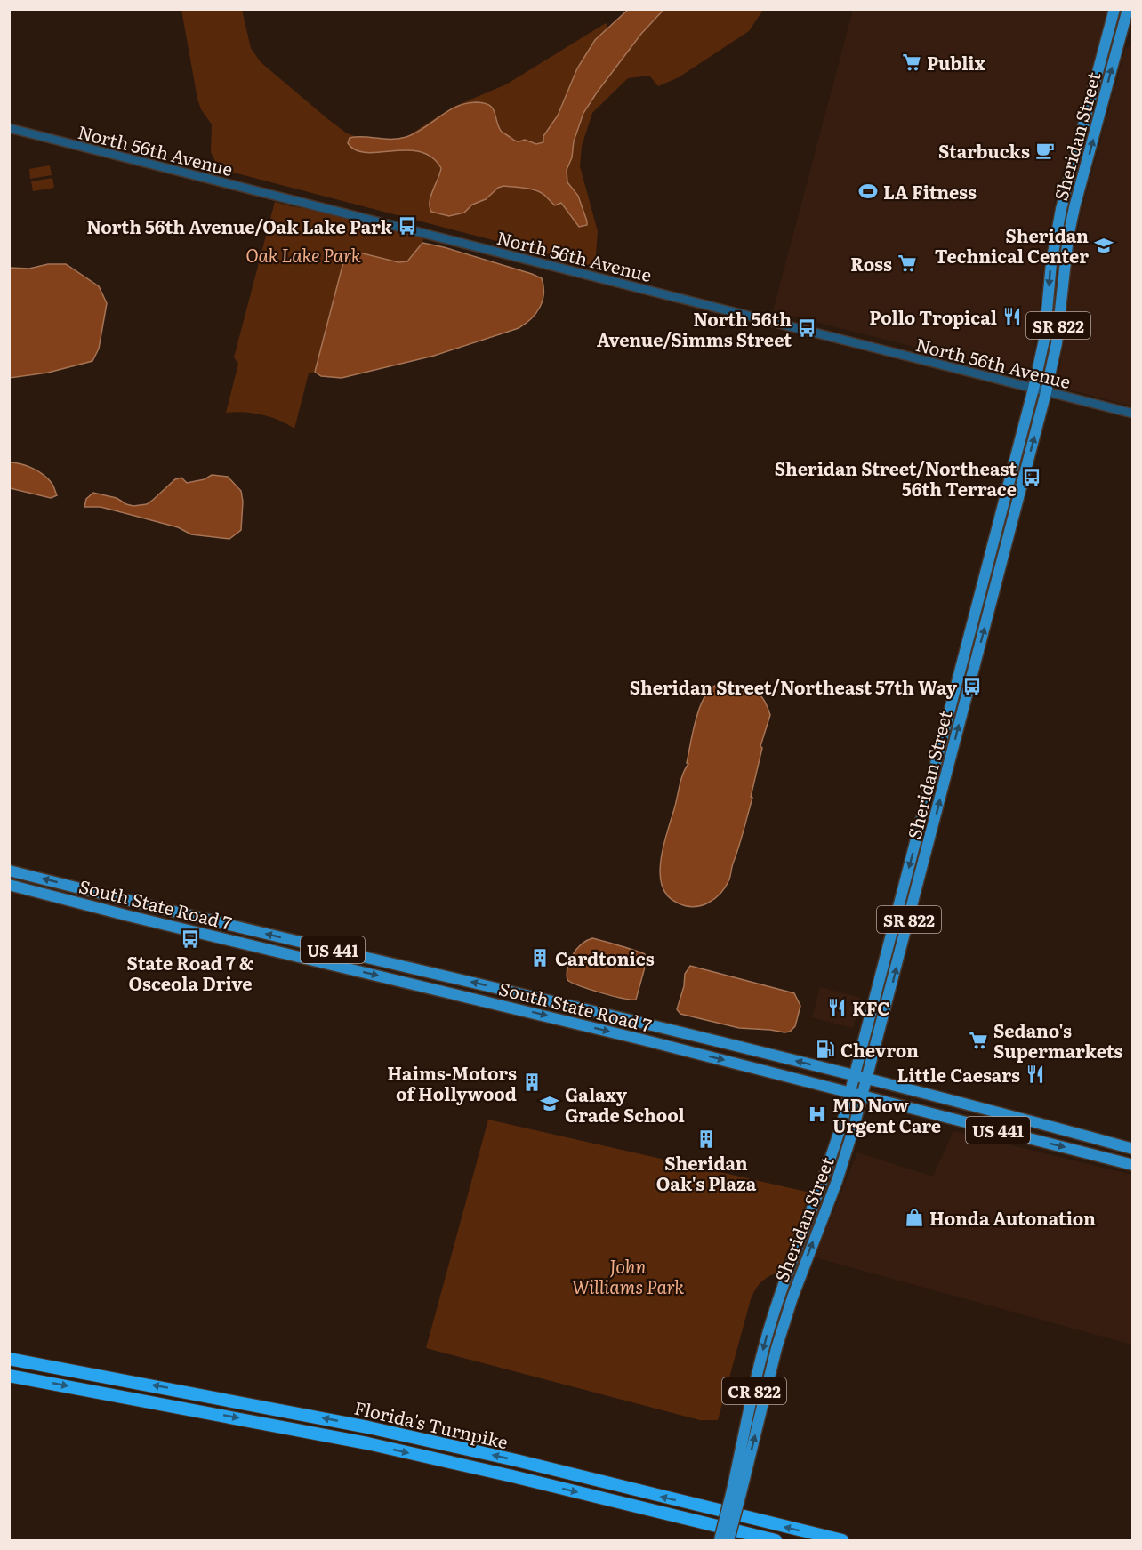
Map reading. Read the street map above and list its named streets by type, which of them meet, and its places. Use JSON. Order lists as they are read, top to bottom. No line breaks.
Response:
{"streets":{"highway":["Florida's Turnpike"],"main road":["Sheridan Street","SR 822","South State Road 7","US 441","CR 822"],"street":["North 56th Avenue"]},"crossings":[["Sheridan Street","North 56th Avenue"],["Sheridan Street","South State Road 7"]],"parks":["Oak Lake Park","John Williams Park"],"places":{"supermarket":["Publix","Ross","Sedano's Supermarkets"],"cafe":["Starbucks"],"sports":["LA Fitness"],"bus stop":["North 56th Avenue/Oak Lake Park","North 56th Avenue/Simms Street","Sheridan Street/Northeast 56th Terrace","Sheridan Street/Northeast 57th Way","State Road 7 & Osceola Drive"],"school or university":["Sheridan Technical Center","Galaxy Grade School"],"restaurant":["Pollo Tropical","KFC","Little Caesars"],"building":["Cardtonics","Haims-Motors of Hollywood","Sheridan Oak's Plaza"],"fuel station":["Chevron"],"hospital":["MD Now Urgent Care"],"shop":["Honda Autonation"]}}
